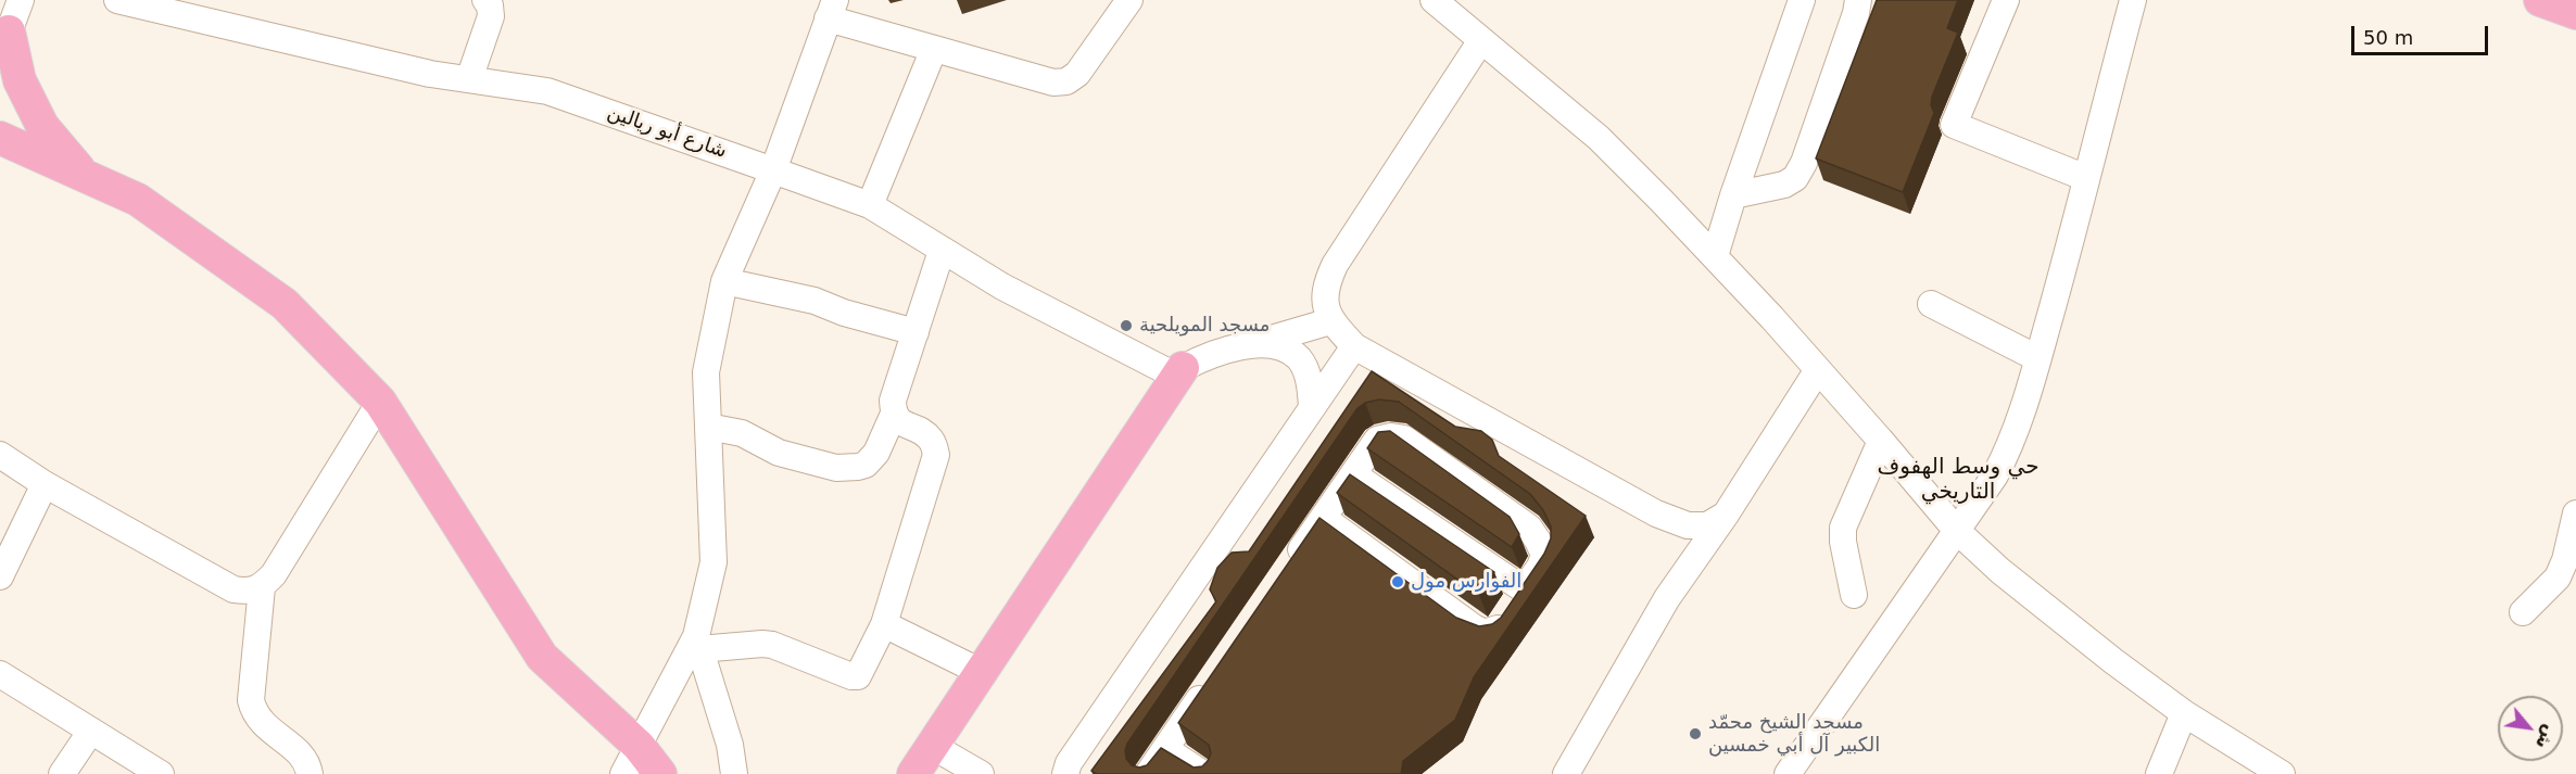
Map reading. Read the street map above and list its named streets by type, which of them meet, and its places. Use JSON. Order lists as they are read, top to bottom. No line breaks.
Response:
{"streets":{"street":["شارع أبو ريالين"]},"districts":["حي وسط الهفوف التاريخي"],"places":["مسجد المويلحية","الفوارس مول","مسجد الشيخ محمّد الكبير آل أبي خمسين"],"scale_bar":"50 m","north":"bottom right"}
